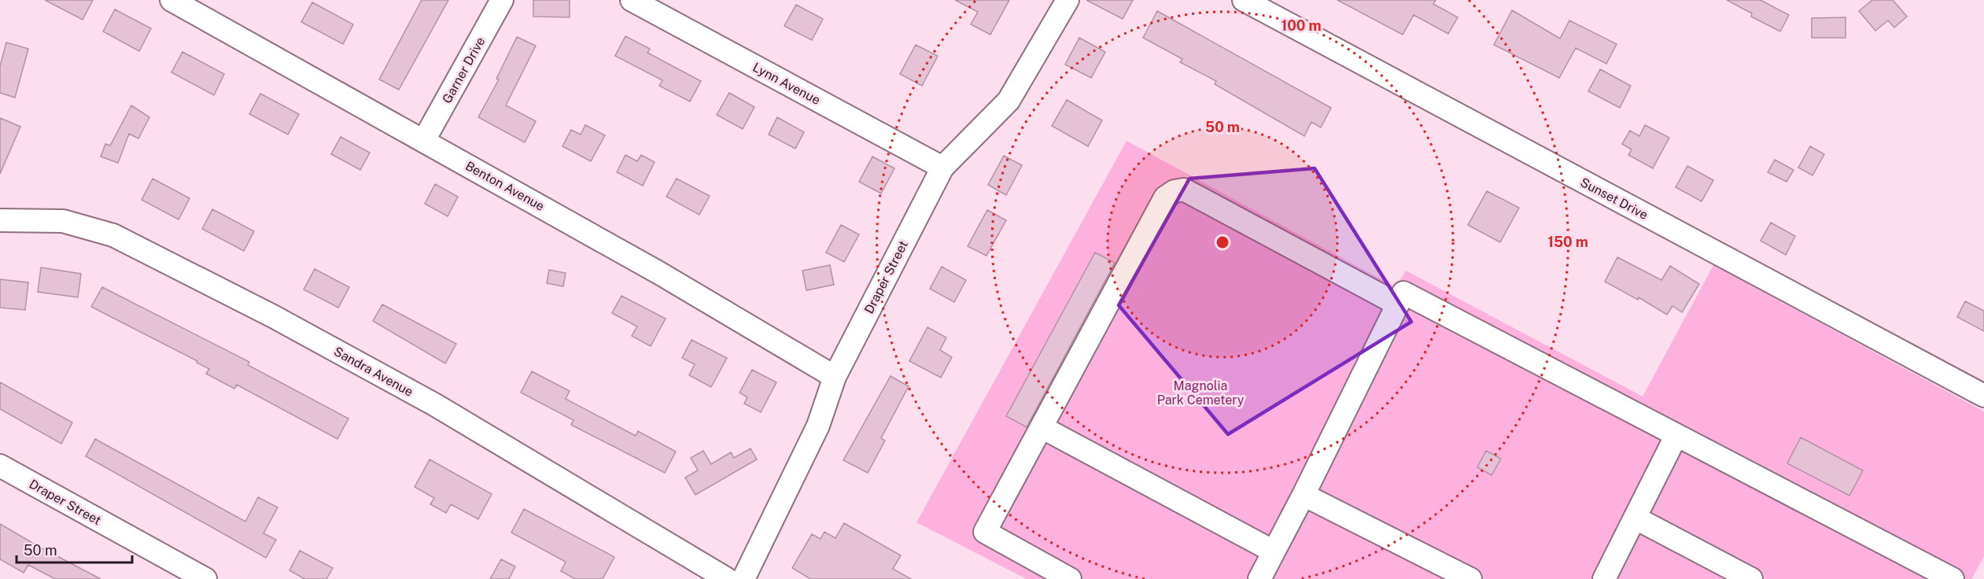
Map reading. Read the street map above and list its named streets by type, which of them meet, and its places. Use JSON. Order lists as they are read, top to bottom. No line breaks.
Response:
{"streets":{"street":["Garner Drive","Lynn Avenue","Benton Avenue","Sunset Drive","Draper Street","Sandra Avenue"]},"crossings":[["Garner Drive","Benton Avenue"],["Lynn Avenue","Draper Street"],["Benton Avenue","Draper Street"]],"parks":["Magnolia Park Cemetery"],"scale_bar":"50 m","rings":["100 m","50 m","150 m"]}
